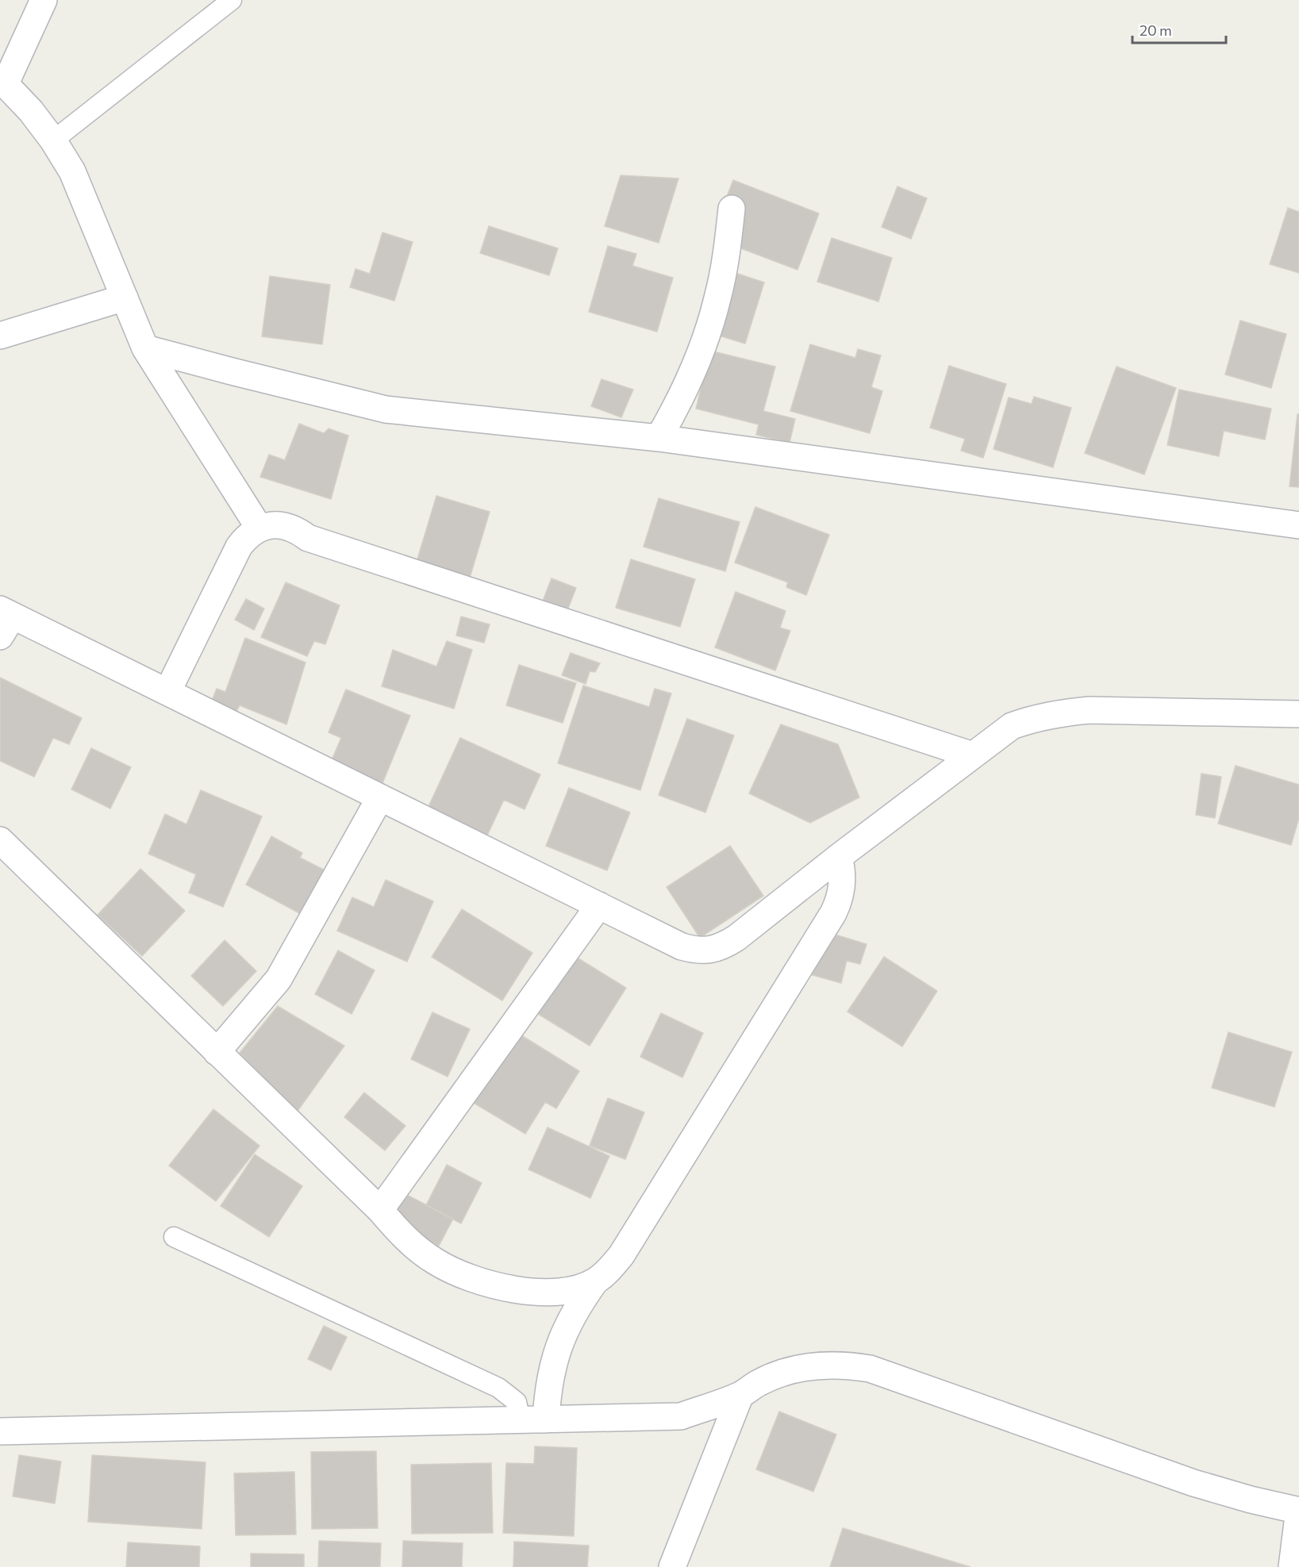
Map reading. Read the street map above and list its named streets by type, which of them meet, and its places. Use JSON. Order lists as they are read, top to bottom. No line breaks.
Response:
{"scale_bar":"20 m"}
